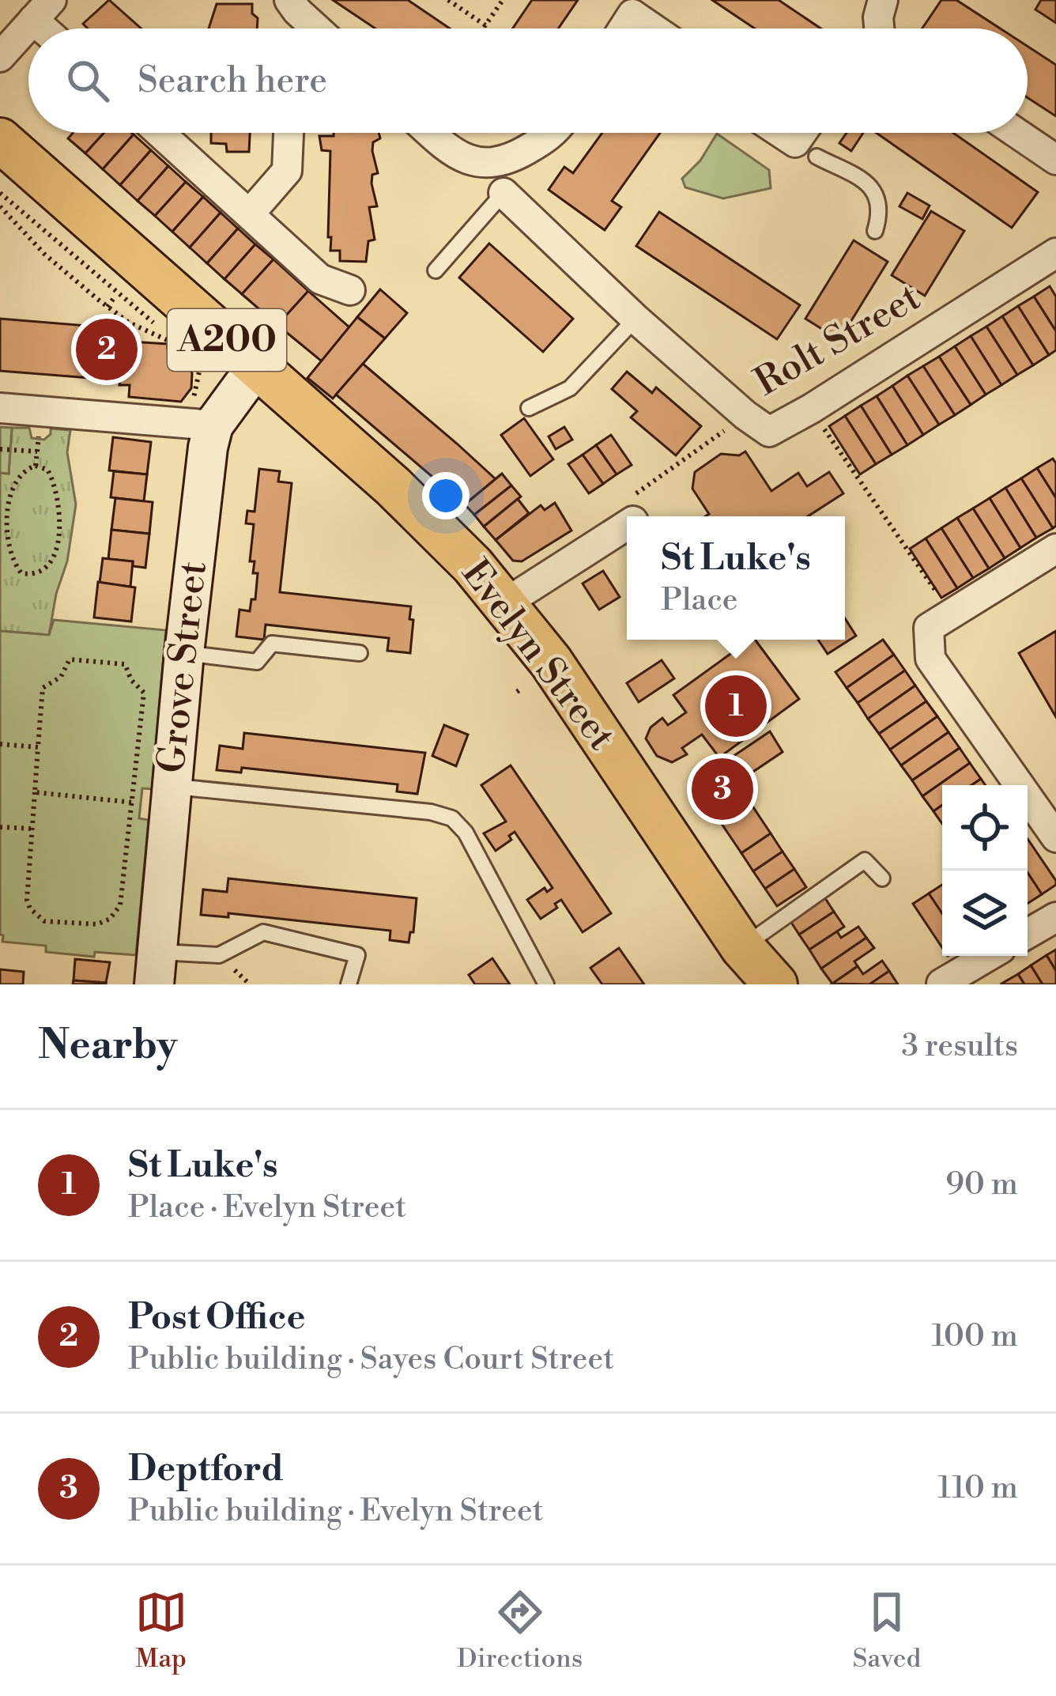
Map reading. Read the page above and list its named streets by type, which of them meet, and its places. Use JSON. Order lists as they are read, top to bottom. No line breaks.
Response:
{"streets":{"main road":["A200","Evelyn Street","Grove Street"],"street":["Rolt Street"]},"crossings":[["Evelyn Street","Grove Street"]],"page":{"search":"Search here","pins":["2","1","3"],"popup":["St Luke's","Place"],"heading":["Nearby","3 results"],"list":[{"mark":"1","name":"St Luke's","note":"Place · Evelyn Street","value":"90 m"},{"mark":"2","name":"Post Office","note":"Public building · Sayes Court Street","value":"100 m"},{"mark":"3","name":"Deptford","note":"Public building · Evelyn Street","value":"110 m"}],"nav":["Map","Directions","Saved"]}}
